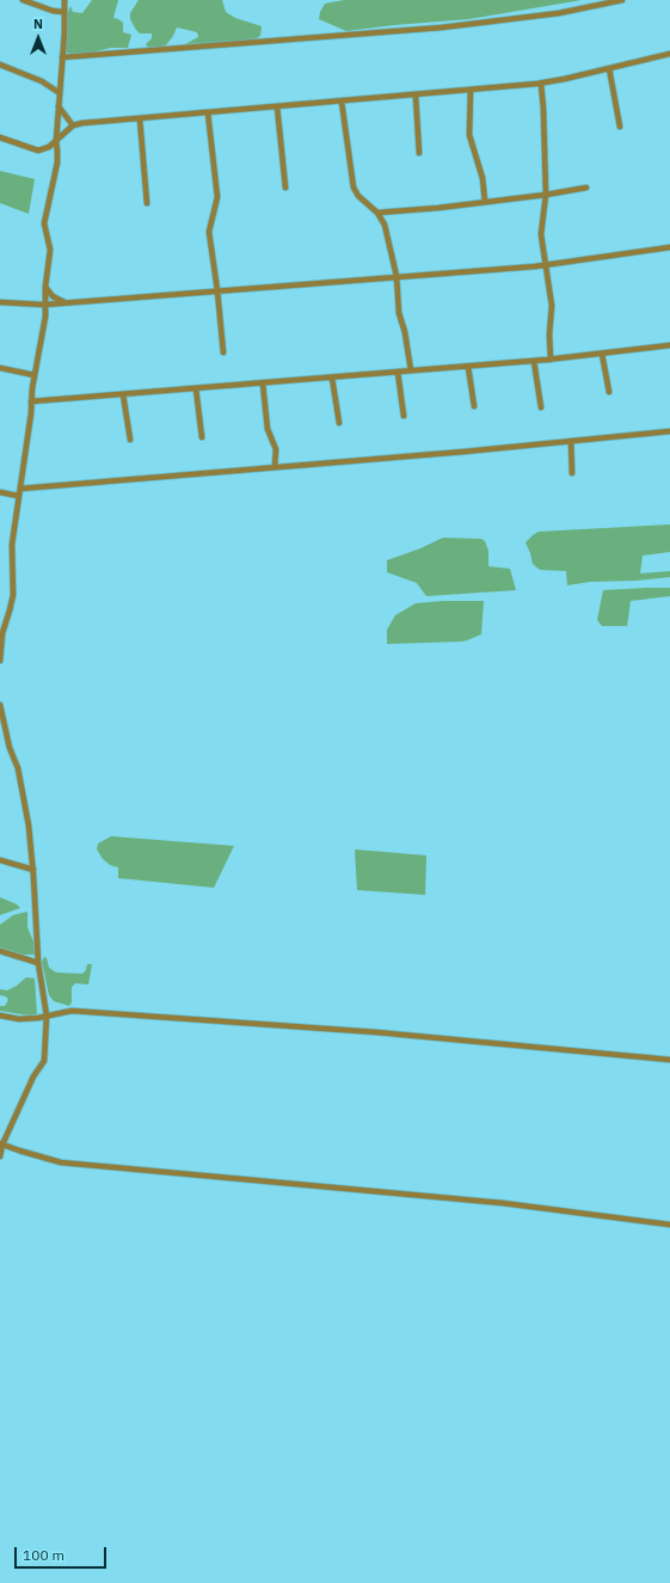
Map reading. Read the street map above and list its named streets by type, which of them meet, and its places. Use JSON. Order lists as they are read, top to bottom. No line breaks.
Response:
{"scale_bar":"100 m","north":"top"}
